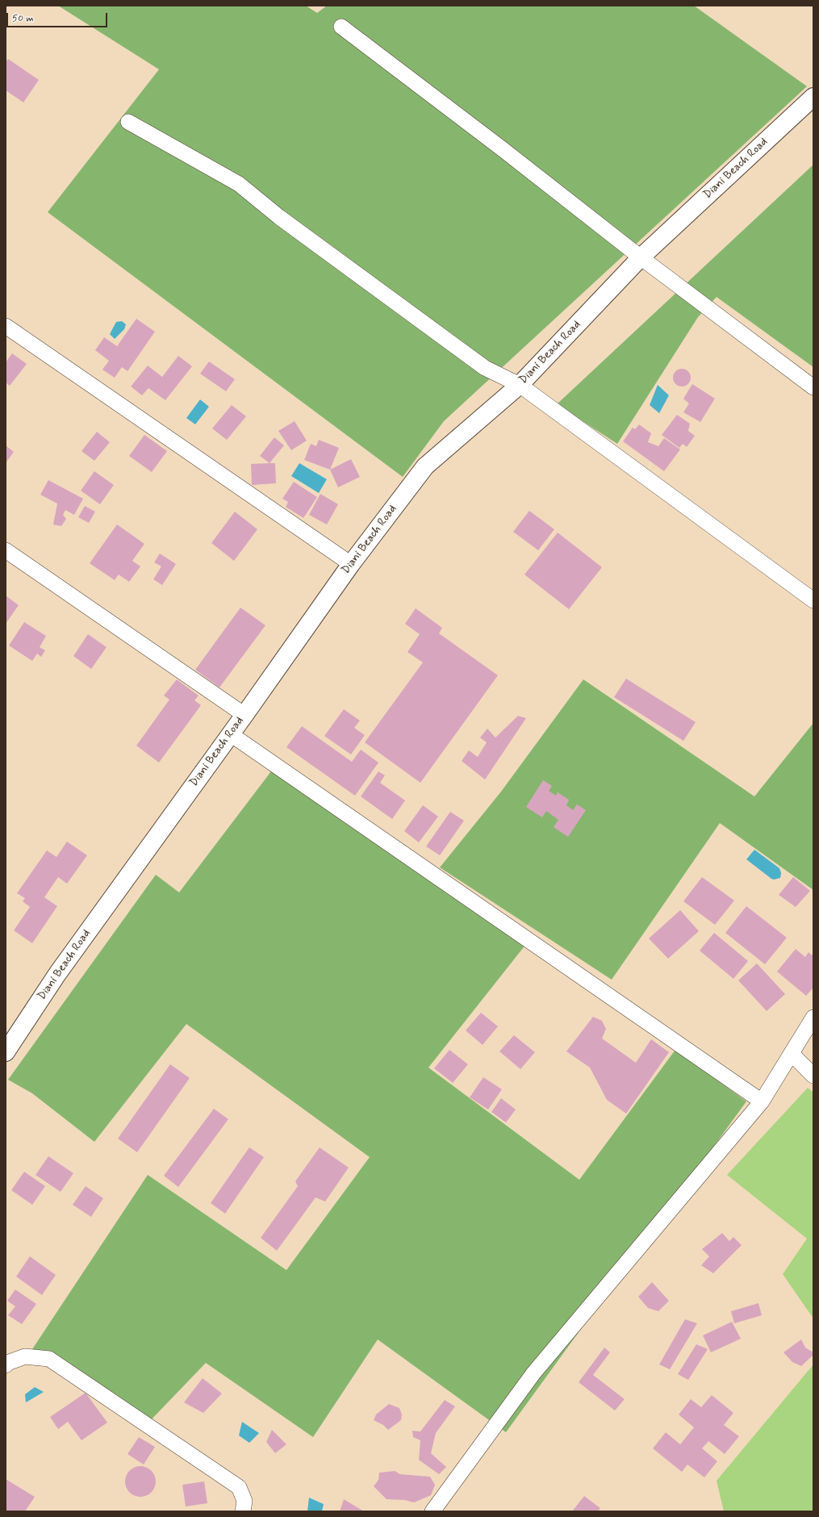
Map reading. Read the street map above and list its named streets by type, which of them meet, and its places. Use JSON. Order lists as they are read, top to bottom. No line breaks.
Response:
{"streets":{"main road":["Diani Beach Road"]},"scale_bar":"50 m"}
